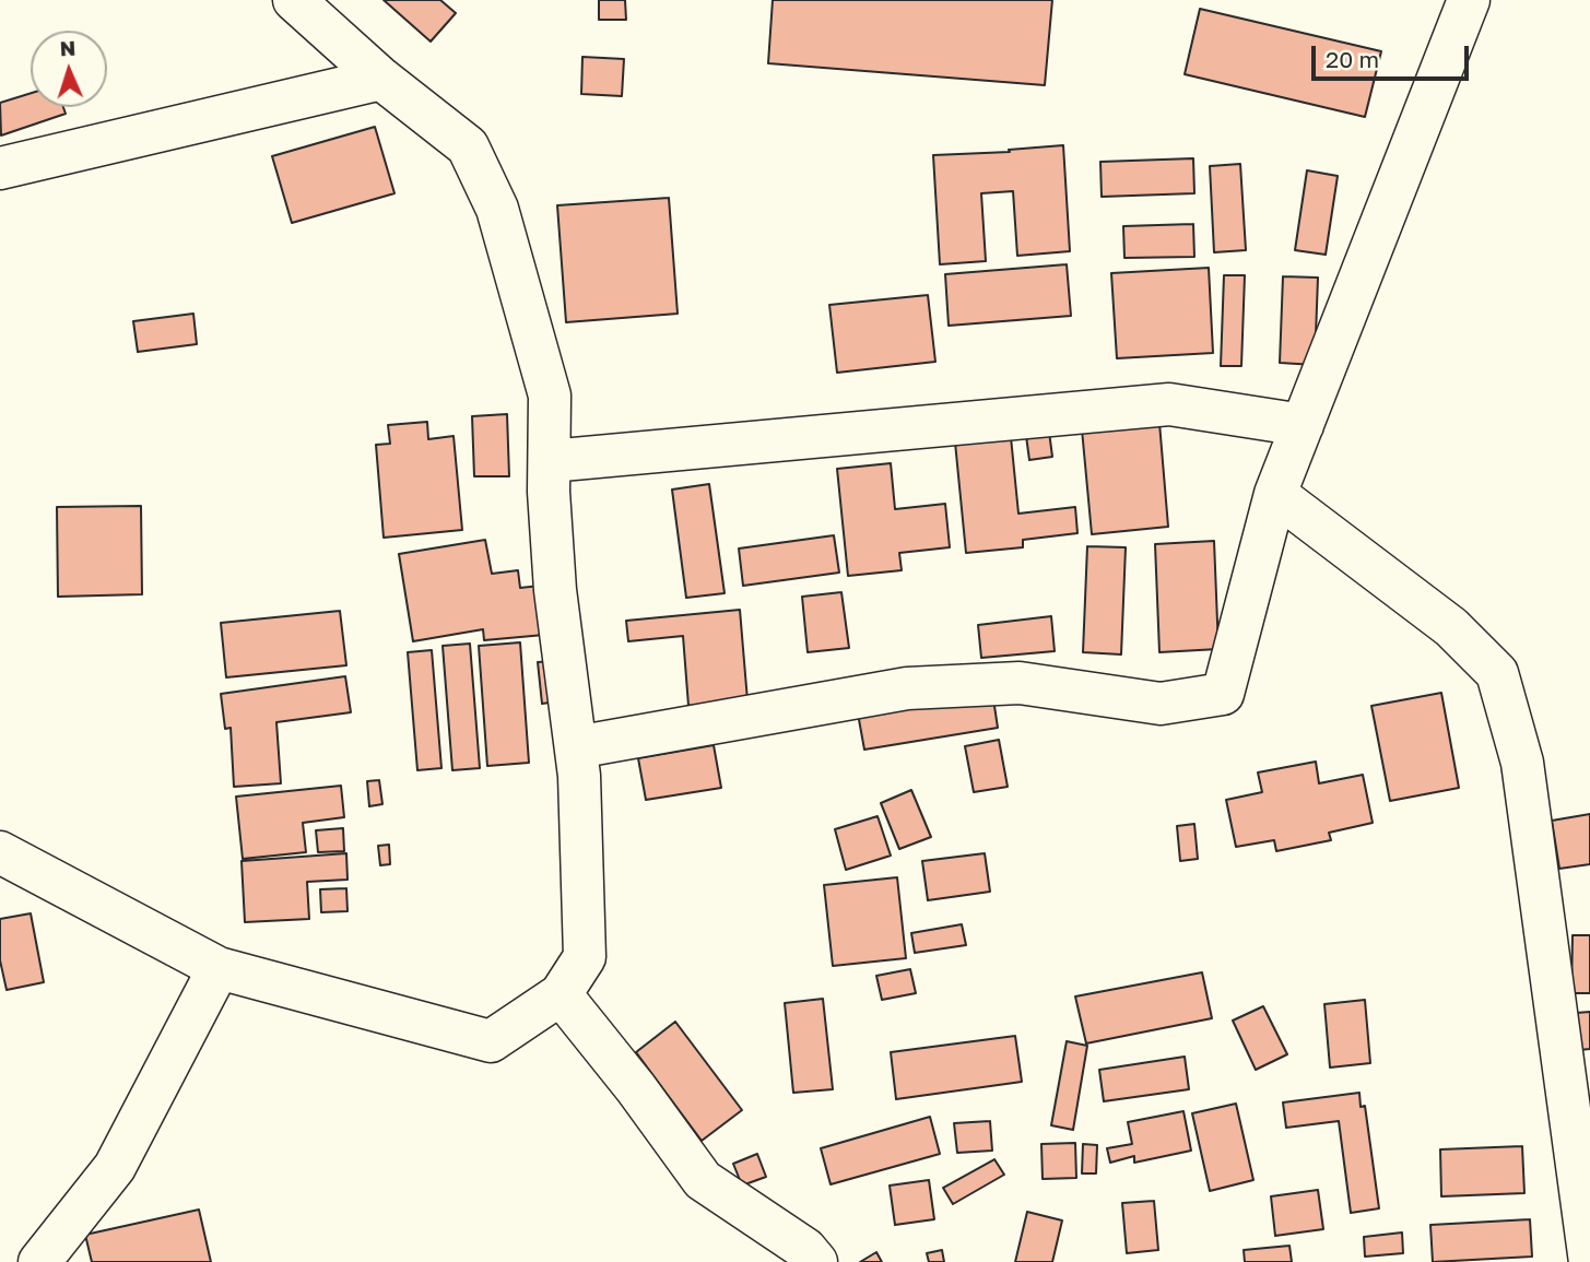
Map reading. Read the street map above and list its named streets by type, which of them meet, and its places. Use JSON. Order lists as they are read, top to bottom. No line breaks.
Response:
{"scale_bar":"20 m","north":"top"}
